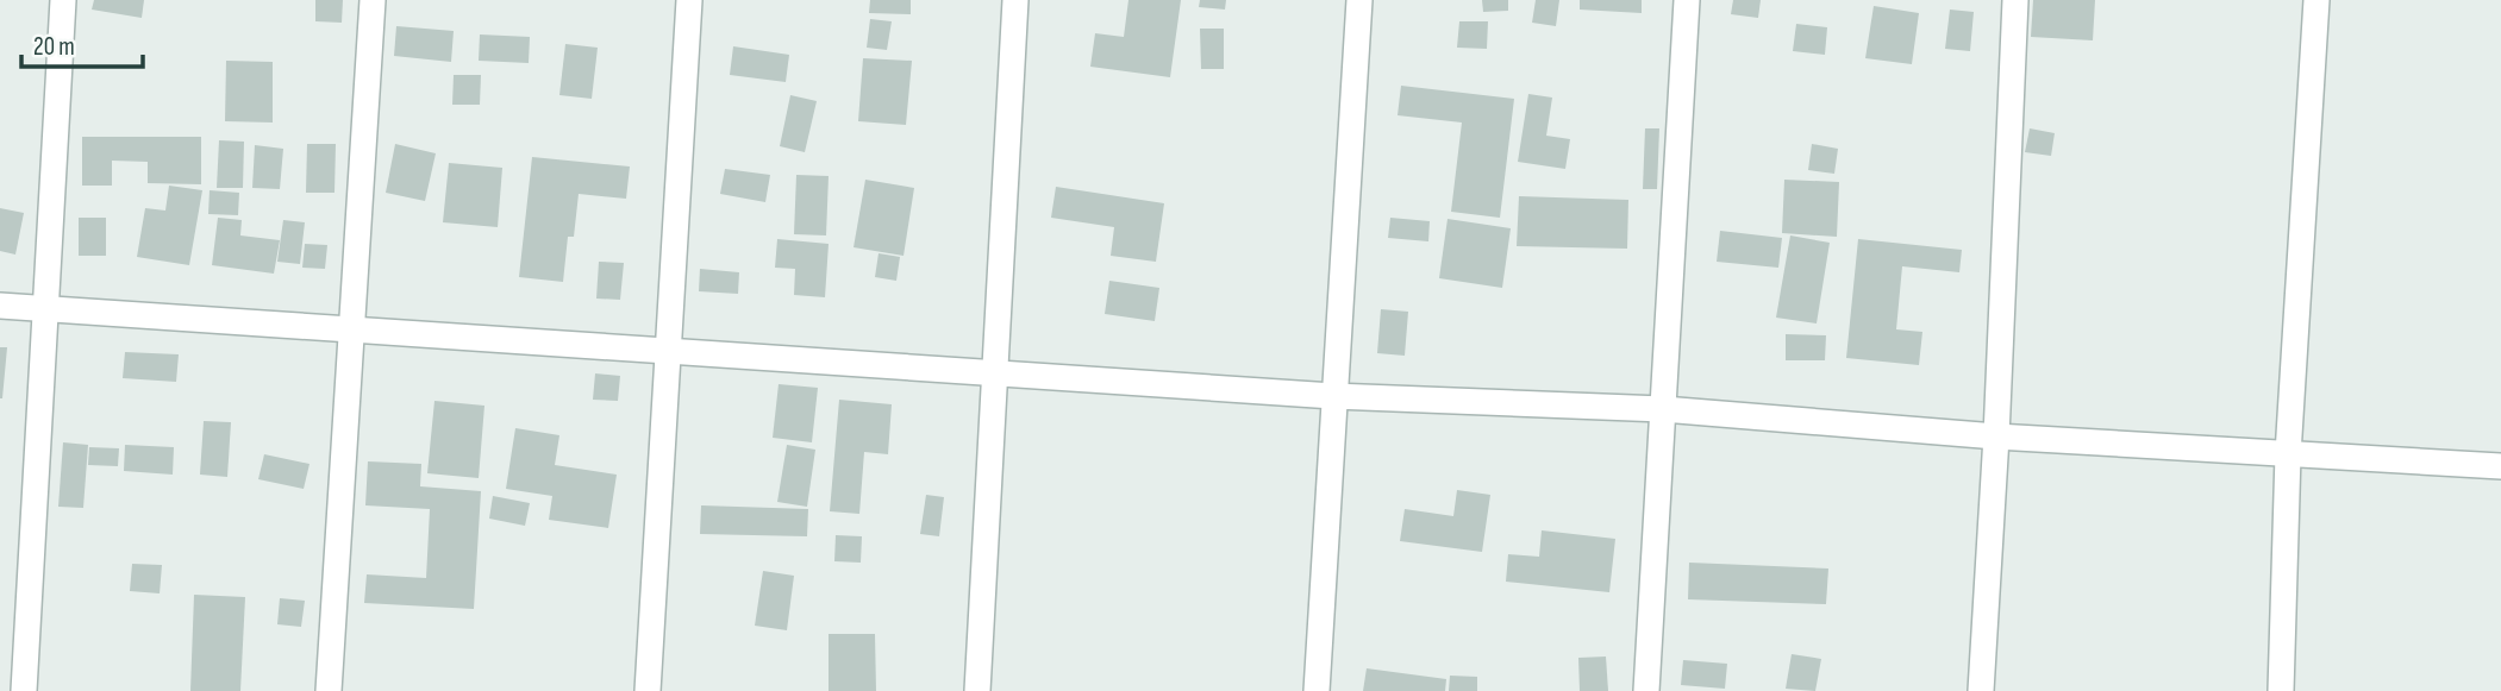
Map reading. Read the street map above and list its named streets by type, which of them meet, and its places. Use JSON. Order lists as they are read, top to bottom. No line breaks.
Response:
{"scale_bar":"20 m"}
